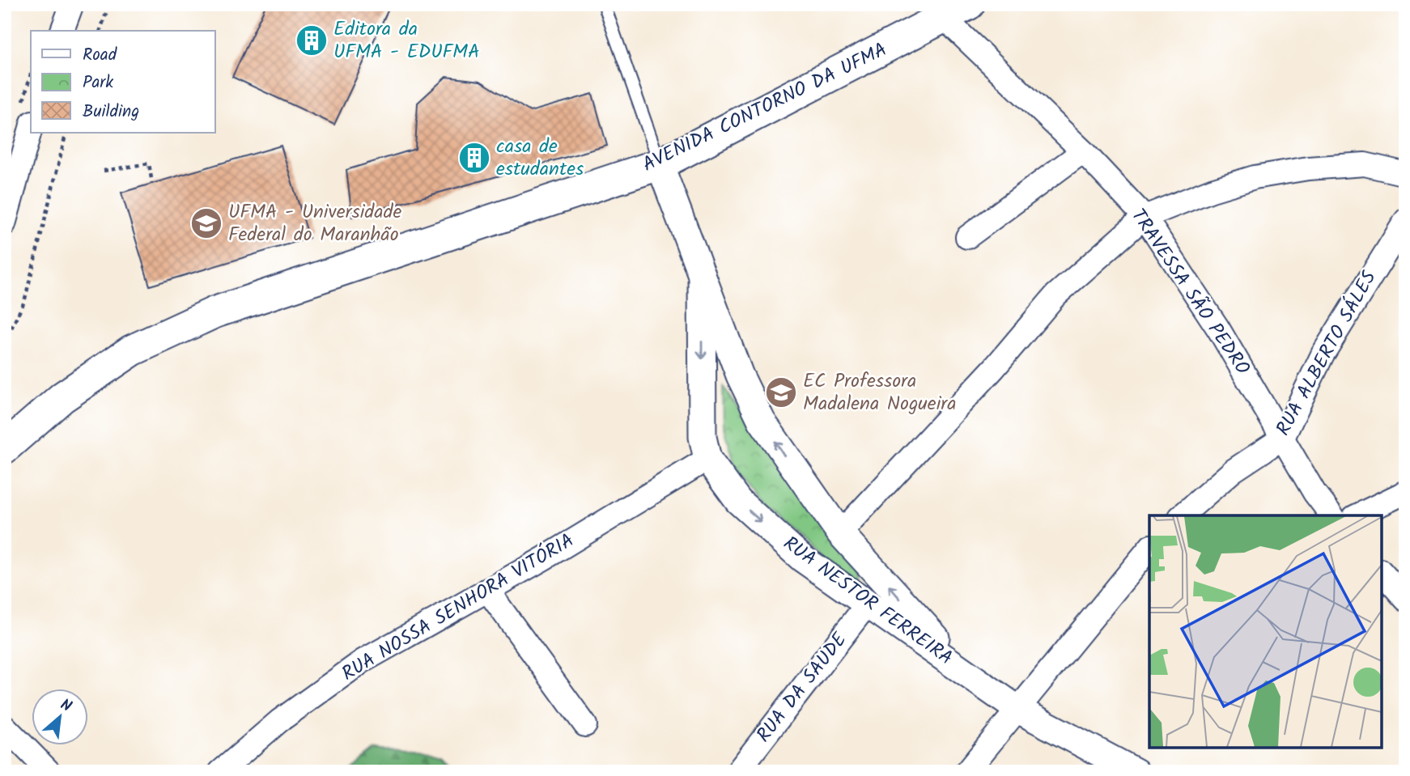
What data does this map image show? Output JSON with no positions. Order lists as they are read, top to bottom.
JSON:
{
  "streets": {
    "main road": ["AVENIDA CONTORNO DA UFMA"],
    "street": [
      "TRAVESSA SÃO PEDRO",
      "RUA ALBERTO SÁLES",
      "RUA NESTOR FERREIRA",
      "RUA NOSSA SENHORA VITÓRIA",
      "RUA DA SAUDE"
    ]
  },
  "crossings": [
    ["AVENIDA CONTORNO DA UFMA", "TRAVESSA SÃO PEDRO"],
    ["AVENIDA CONTORNO DA UFMA", "RUA NESTOR FERREIRA"],
    ["TRAVESSA SÃO PEDRO", "RUA ALBERTO SÁLES"],
    ["RUA NESTOR FERREIRA", "RUA NOSSA SENHORA VITÓRIA"],
    ["RUA NESTOR FERREIRA", "RUA DA SAUDE"]
  ],
  "places": {
    "building": ["Editora da UFMA - EDUFMA", "casa de estudantes"],
    "school or university": ["UFMA - Universidade Federal do Maranhão", "EC Professora Madalena Nogueira"]
  },
  "legend": ["Road", "Park", "Building"],
  "north": "top right"
}
